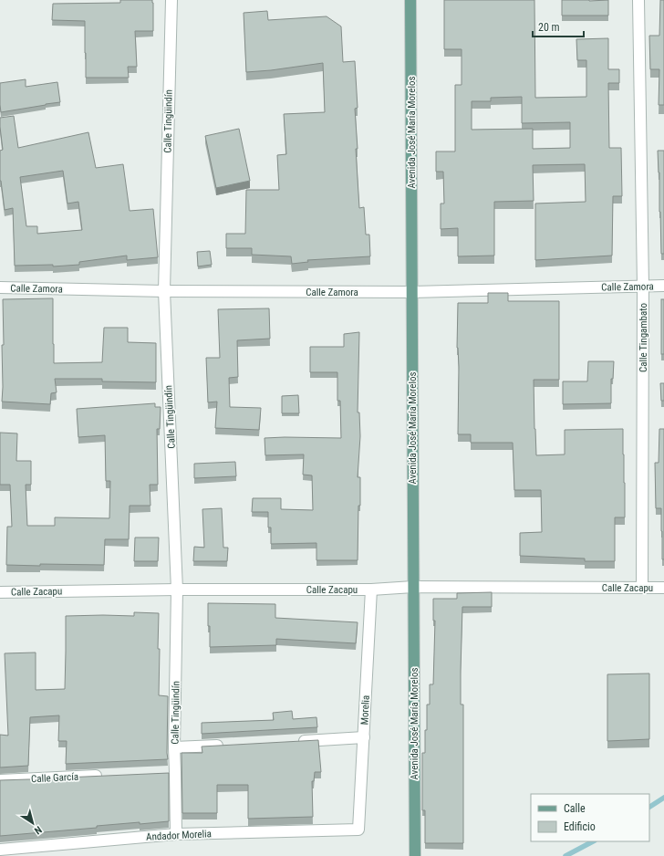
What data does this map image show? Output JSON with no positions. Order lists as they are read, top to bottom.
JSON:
{
  "streets": {
    "main road": ["Avenida José María Morelos"],
    "street": [
      "Calle Tingüindín",
      "Calle Zamora",
      "Calle Tingambato",
      "Calle Zacapu",
      "Morelia",
      "Calle García",
      "Andador Morelia"
    ]
  },
  "crossings": [
    ["Calle Tingüindín", "Calle Zamora"],
    ["Calle Tingüindín", "Calle Zacapu"],
    ["Calle Tingüindín", "Andador Morelia"],
    ["Avenida José María Morelos", "Calle Zamora"],
    ["Avenida José María Morelos", "Calle Zacapu"],
    ["Calle Zamora", "Calle Tingambato"],
    ["Calle Tingambato", "Calle Zacapu"],
    ["Calle Zacapu", "Morelia"],
    ["Morelia", "Andador Morelia"]
  ],
  "legend": ["Calle", "Edificio"],
  "scale_bar": "20 m",
  "north": "bottom right"
}
